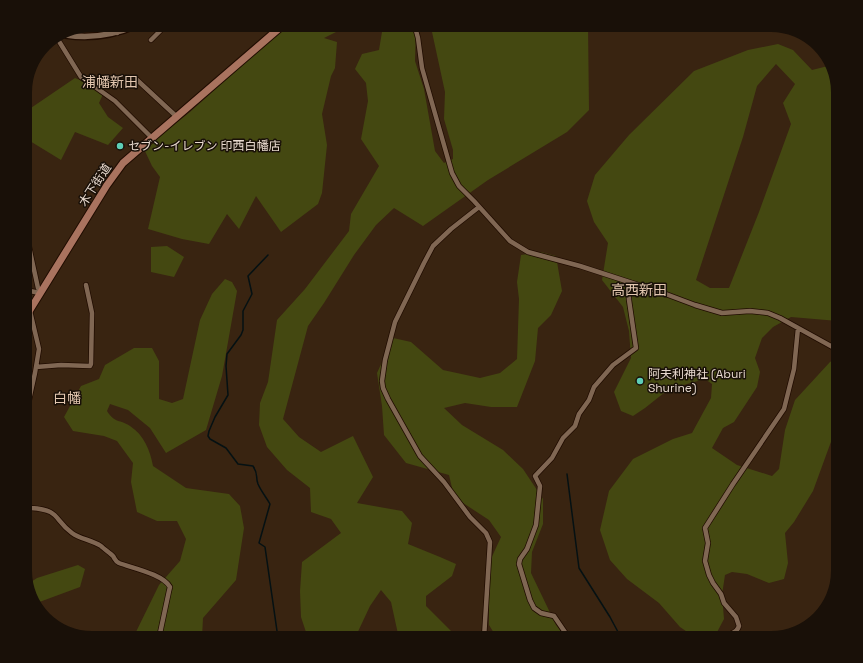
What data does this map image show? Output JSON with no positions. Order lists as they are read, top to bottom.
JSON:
{
  "streets": {
    "main road": ["木下街道"]
  },
  "districts": ["浦幡新田", "高西新田", "白幡"],
  "places": ["セブン-イレブン 印西白幡店", "阿夫利神社 (Aburi Shurine)"]
}
